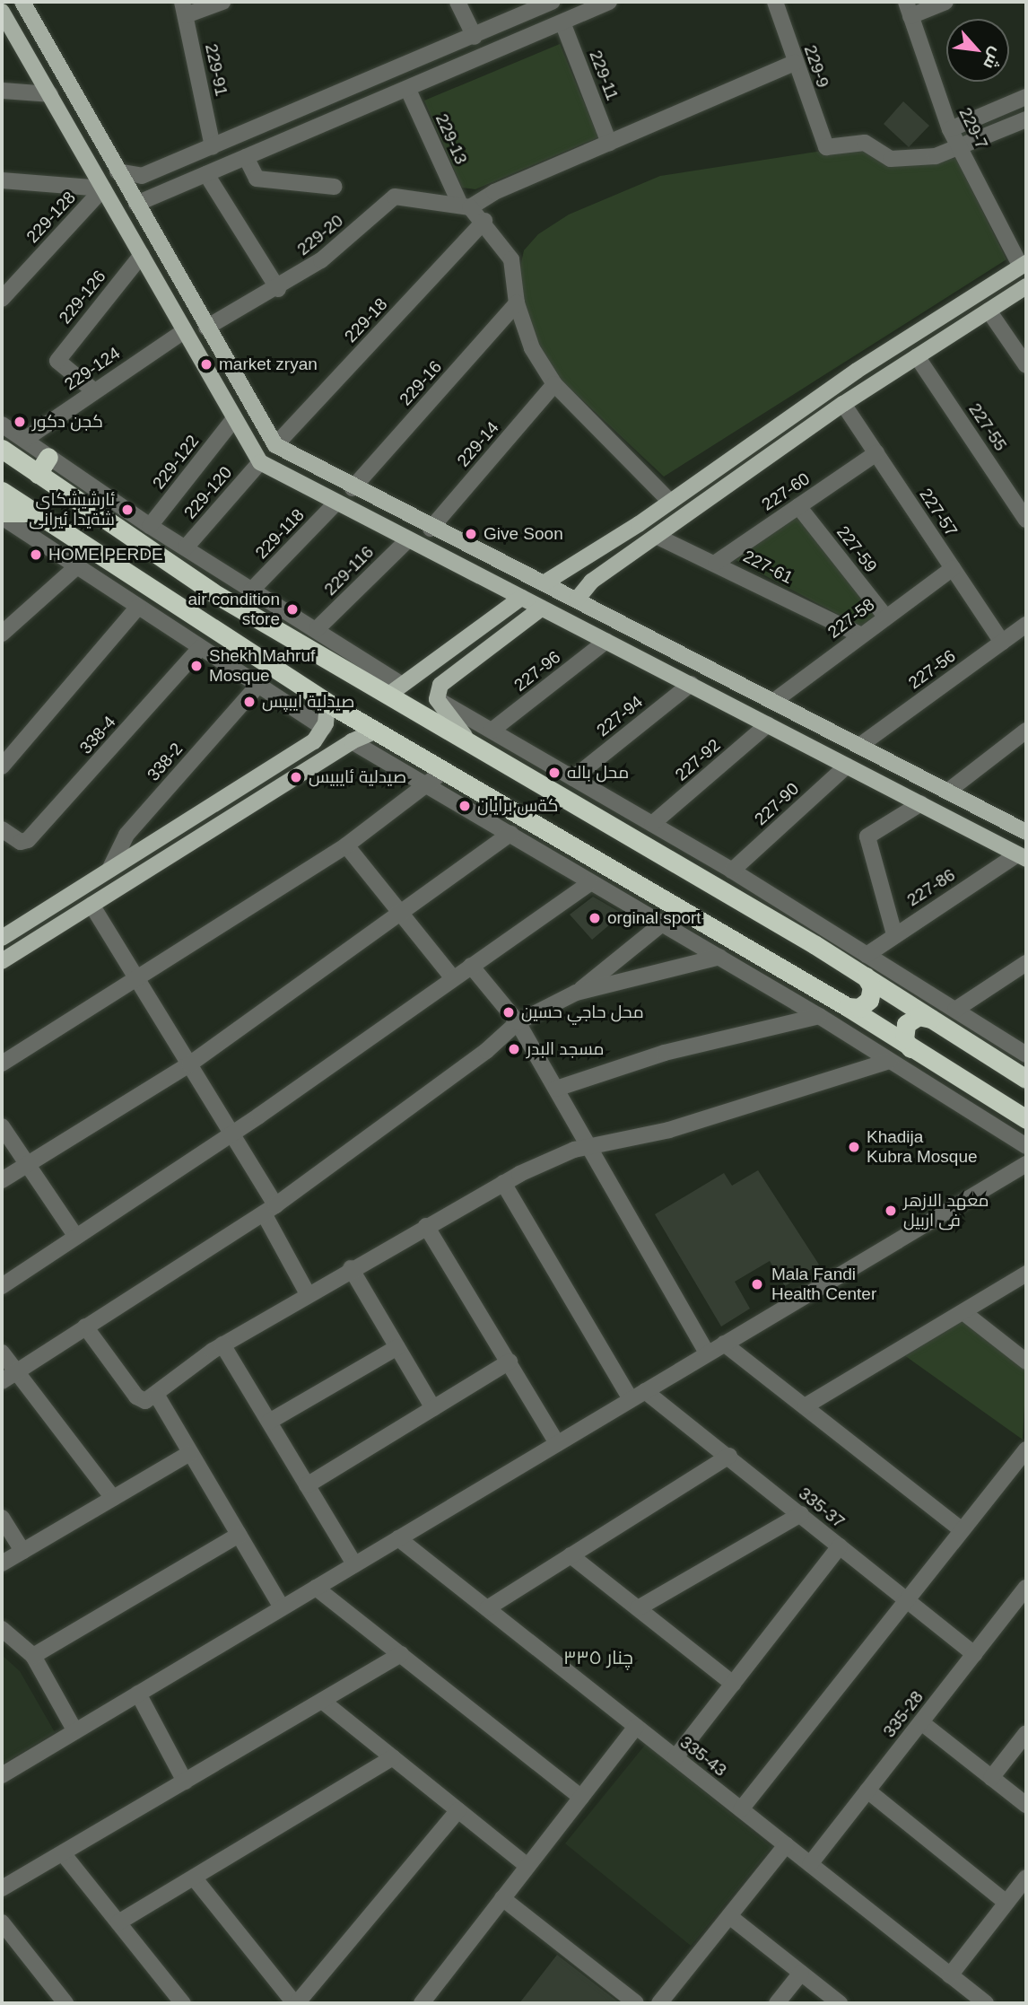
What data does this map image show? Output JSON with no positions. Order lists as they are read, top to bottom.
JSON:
{
  "streets": {
    "street": [
      "229-9",
      "229-91",
      "229-11",
      "229-7",
      "229-13",
      "229-128",
      "229-20",
      "229-126",
      "229-18",
      "229-124",
      "229-16",
      "227-55",
      "229-14",
      "229-122",
      "227-60",
      "229-120",
      "227-57",
      "229-118",
      "227-59",
      "227-61",
      "229-116",
      "227-58",
      "227-56",
      "227-96",
      "227-94",
      "338-4",
      "227-92",
      "338-2",
      "227-90",
      "227-86",
      "335-37",
      "335-28",
      "335-43"
    ]
  },
  "crossings": [
    ["229-9", "229-7"],
    ["229-13", "229-20"],
    ["229-126", "229-124"],
    ["227-60", "227-57"],
    ["227-60", "227-59"],
    ["227-60", "227-61"],
    ["227-57", "227-58"],
    ["227-57", "227-56"],
    ["227-59", "227-58"],
    ["227-61", "227-58"],
    ["335-37", "335-28"],
    ["335-28", "335-43"]
  ],
  "districts": ["چنار ٣٣٥"],
  "places": [
    "market zryan",
    "كجن دكور",
    "ئارشيشكاى شةيدا ئيرانى",
    "Give Soon",
    "HOME PERDE",
    "air condition store",
    "Shekh Mahruf Mosque",
    "صيدلية ایبپس",
    "محل باله",
    "صيدلية ئايبيس",
    "كةس برايان",
    "orginal sport",
    "محل حاجي حسین",
    "مسجد البدر",
    "Khadija Kubra Mosque",
    "معهد الازهر فی اربیل",
    "Mala Fandi Health Center"
  ],
  "north": "bottom right"
}
